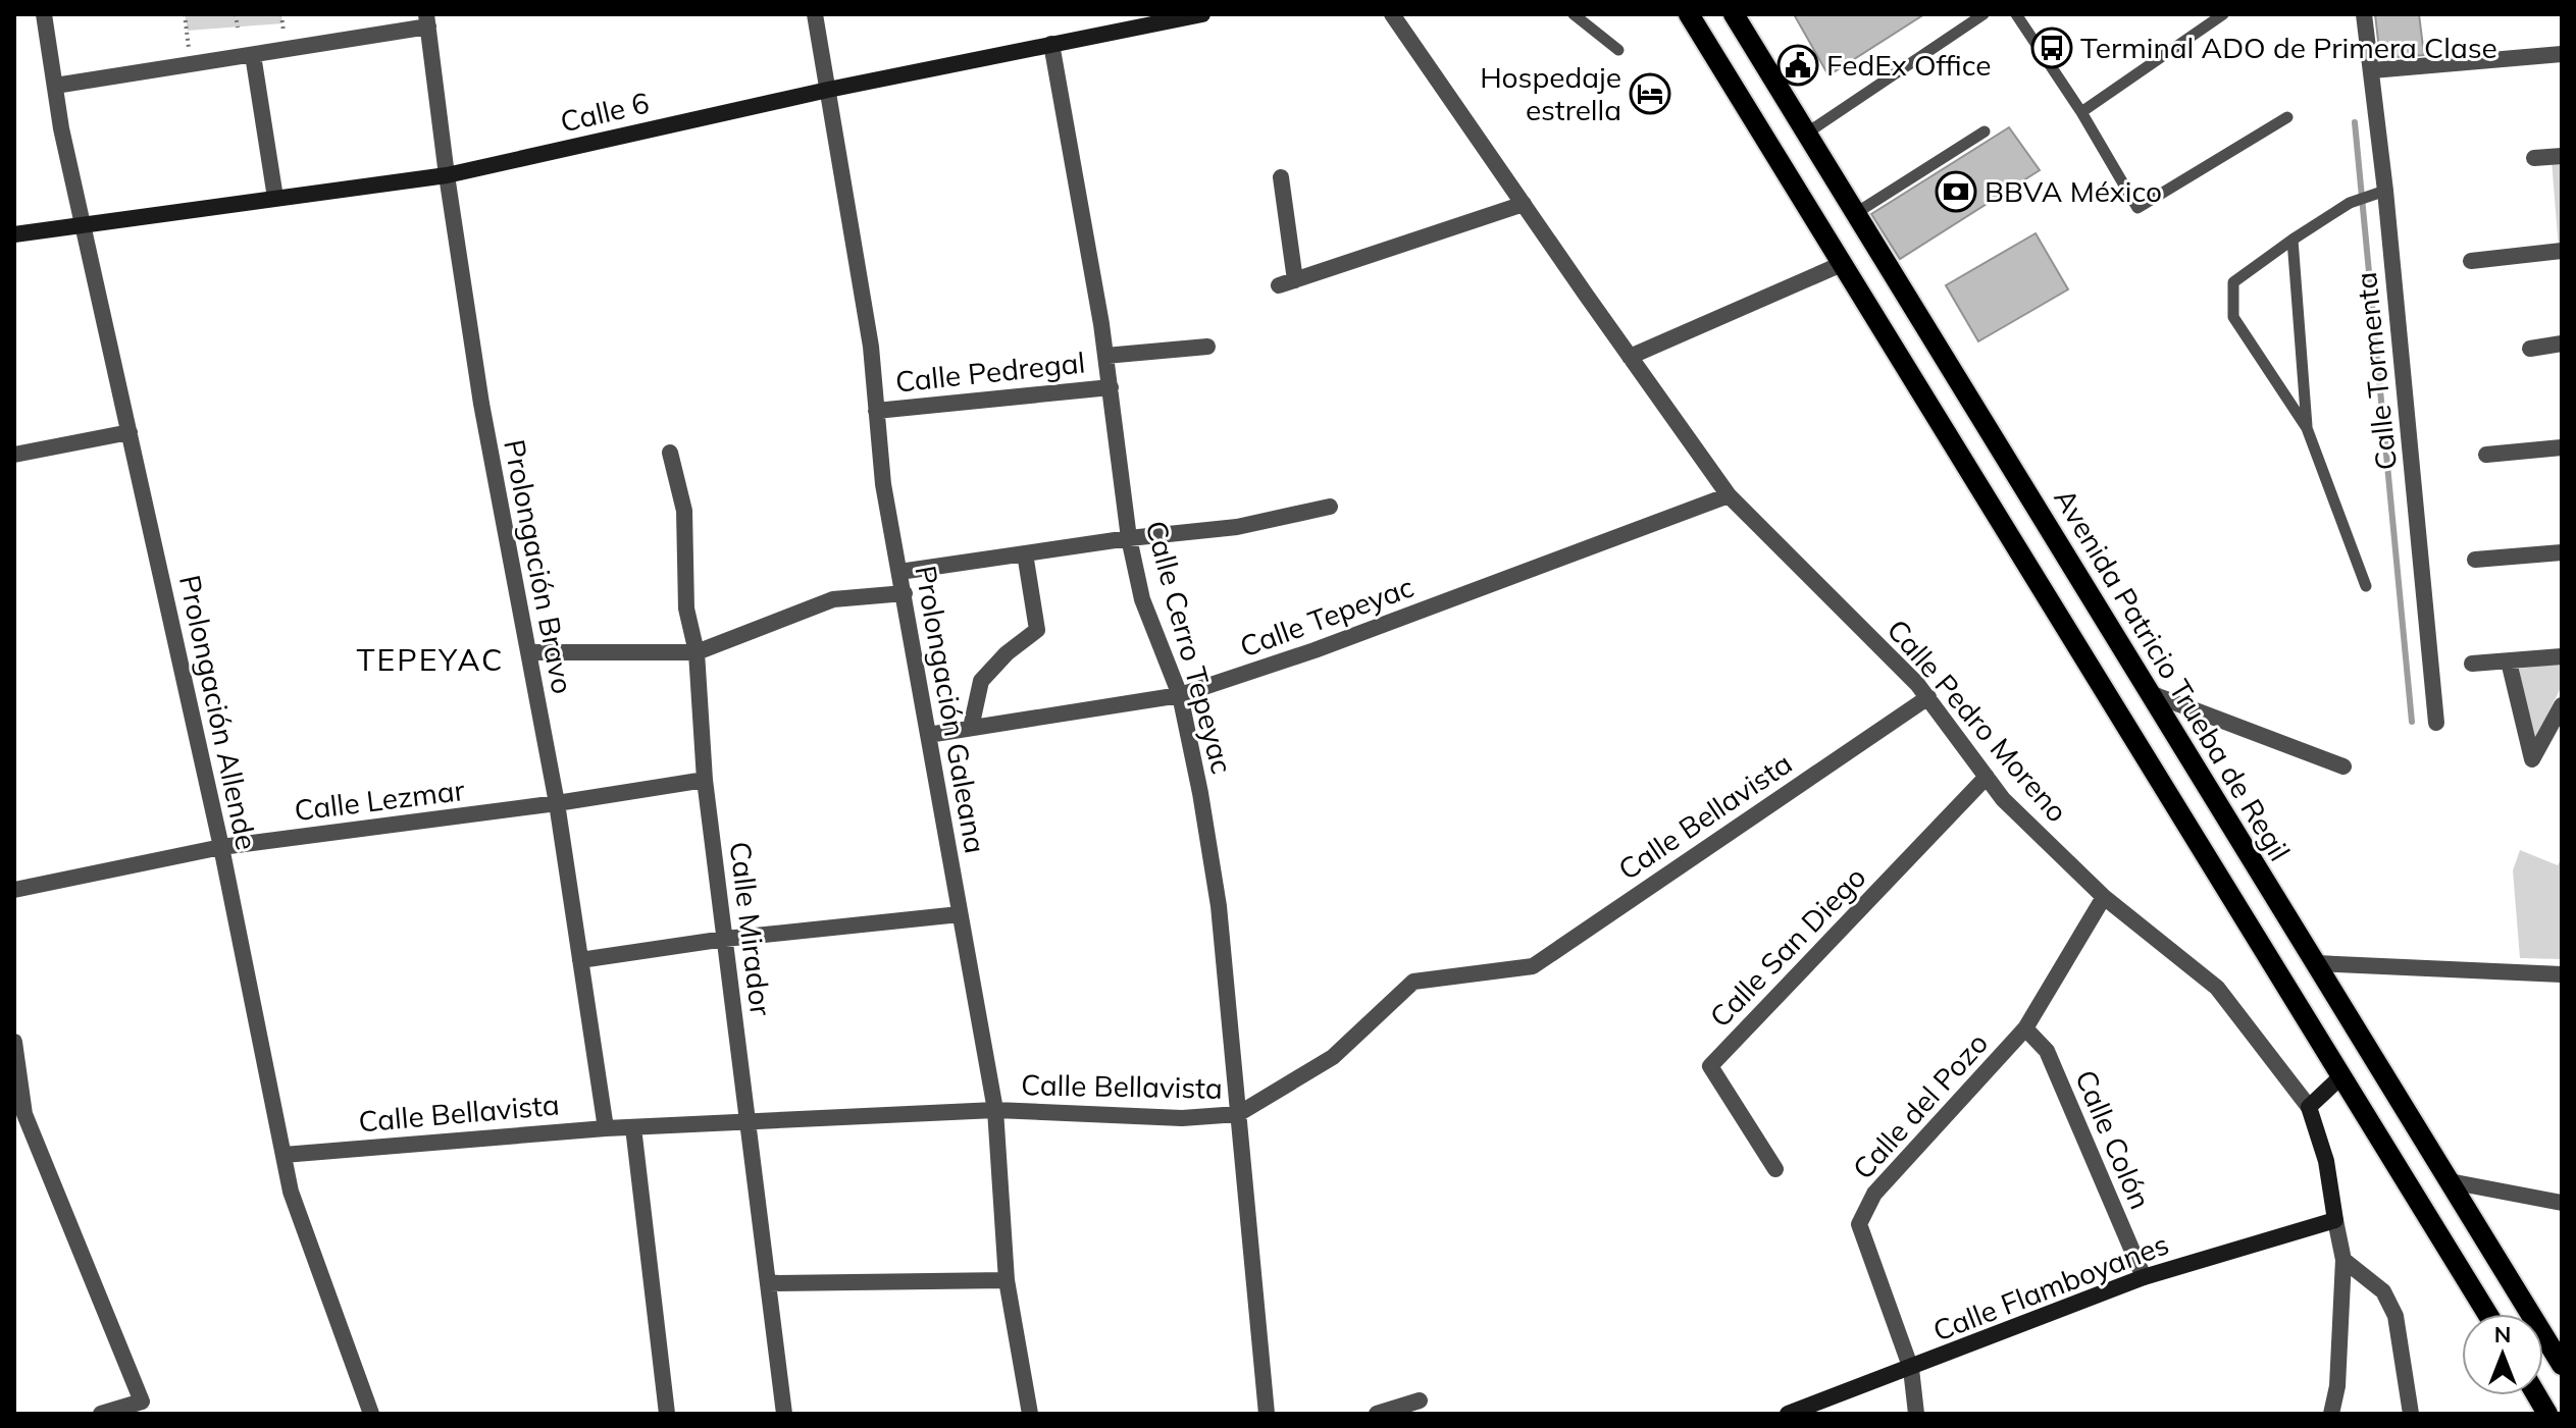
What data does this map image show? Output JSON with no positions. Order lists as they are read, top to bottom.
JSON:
{
  "streets": {
    "main road": ["Avenida Patricio Trueba de Regil"],
    "street": [
      "Calle 6",
      "Calle Tormenta",
      "Calle Pedregal",
      "Prolongación Bravo",
      "Calle Tepeyac",
      "Calle Cerro Tepeyac",
      "Prolongación Galeana",
      "Prolongación Allende",
      "Calle Pedro Moreno",
      "Calle Lezmar",
      "Calle Bellavista",
      "Calle Mirador",
      "Calle San Diego",
      "Calle del Pozo",
      "Calle Colón",
      "Calle Flamboyanes"
    ]
  },
  "crossings": [
    ["Calle 6", "Prolongación Bravo"],
    ["Calle 6", "Calle Cerro Tepeyac"],
    ["Calle 6", "Prolongación Galeana"],
    ["Calle 6", "Prolongación Allende"],
    ["Calle Pedregal", "Calle Cerro Tepeyac"],
    ["Calle Pedregal", "Prolongación Galeana"],
    ["Prolongación Bravo", "Calle Lezmar"],
    ["Prolongación Bravo", "Calle Bellavista"],
    ["Calle Tepeyac", "Calle Cerro Tepeyac"],
    ["Calle Tepeyac", "Prolongación Galeana"],
    ["Calle Tepeyac", "Calle Pedro Moreno"],
    ["Calle Cerro Tepeyac", "Calle Bellavista"],
    ["Prolongación Galeana", "Calle Bellavista"],
    ["Prolongación Allende", "Calle Lezmar"],
    ["Prolongación Allende", "Calle Bellavista"],
    ["Calle Pedro Moreno", "Calle Bellavista"],
    ["Calle Pedro Moreno", "Calle San Diego"],
    ["Calle Pedro Moreno", "Calle del Pozo"],
    ["Calle Pedro Moreno", "Calle Flamboyanes"],
    ["Calle Lezmar", "Calle Mirador"],
    ["Calle Bellavista", "Calle Mirador"],
    ["Calle del Pozo", "Calle Colón"],
    ["Calle del Pozo", "Calle Flamboyanes"],
    ["Calle Colón", "Calle Flamboyanes"]
  ],
  "districts": ["TEPEYAC"],
  "places": {
    "bus stop": ["Terminal ADO de Primera Clase"],
    "public building": ["FedEx Office"],
    "hotel": ["Hospedaje estrella"],
    "bank": ["BBVA México"]
  },
  "north": "top"
}
